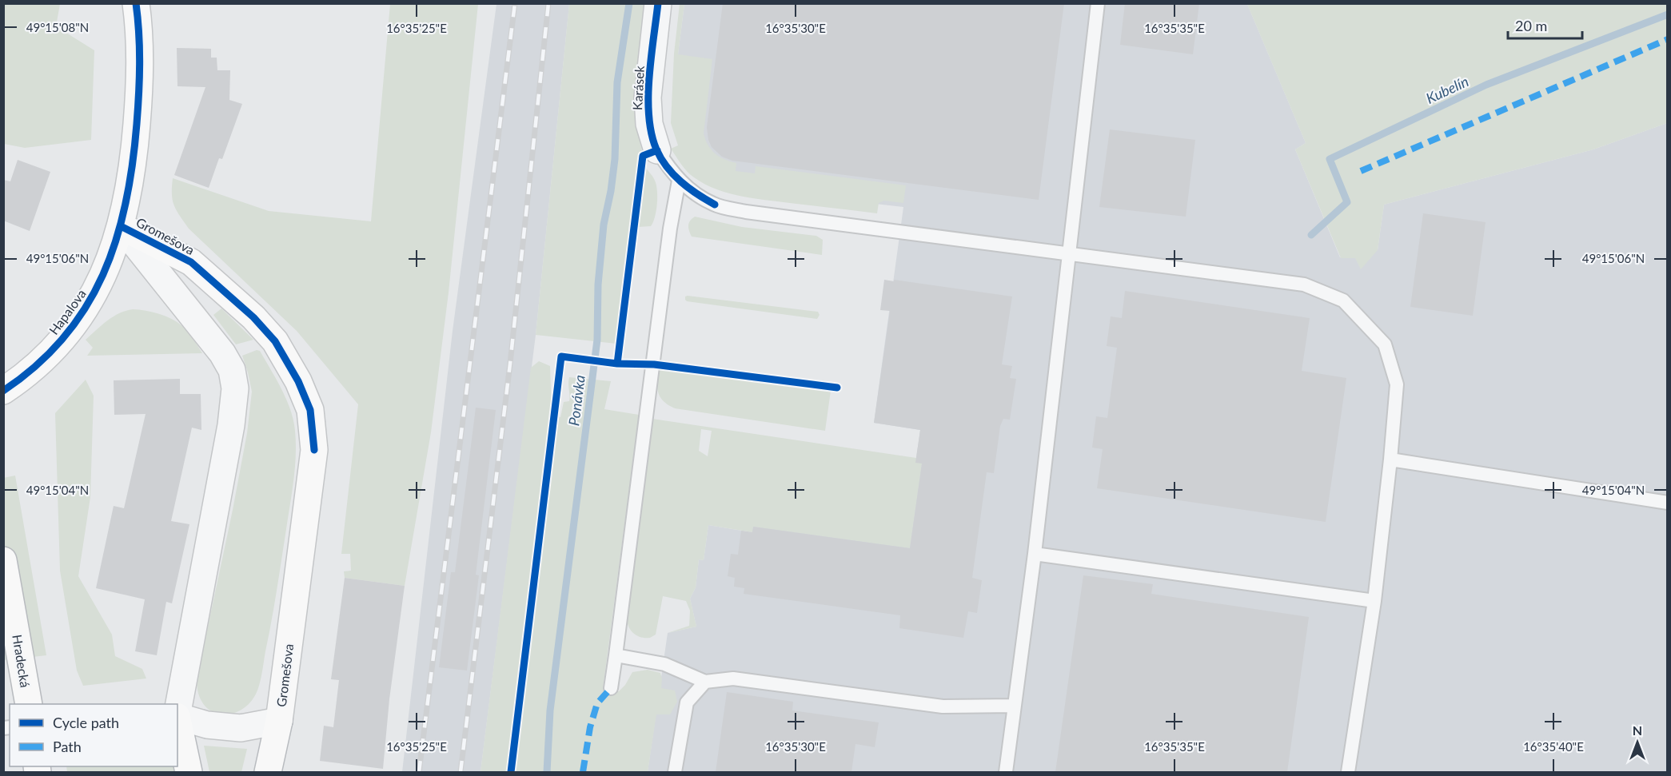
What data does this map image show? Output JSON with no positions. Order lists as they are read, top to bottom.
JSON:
{
  "streets": {
    "main road": ["Gromešova", "Hapalova", "Hradecká"],
    "street": ["Karásek"]
  },
  "crossings": [
    ["Gromešova", "Hapalova"]
  ],
  "water": ["Kubelín", "Ponávka"],
  "legend": ["Cycle path", "Path"],
  "scale_bar": "20 m",
  "north": "top",
  "coordinates": [
    "49°15'08\"N",
    "16°35'25\"E",
    "16°35'30\"E",
    "16°35'35\"E",
    "49°15'06\"N",
    "49°15'04\"N",
    "16°35'40\"E"
  ]
}
